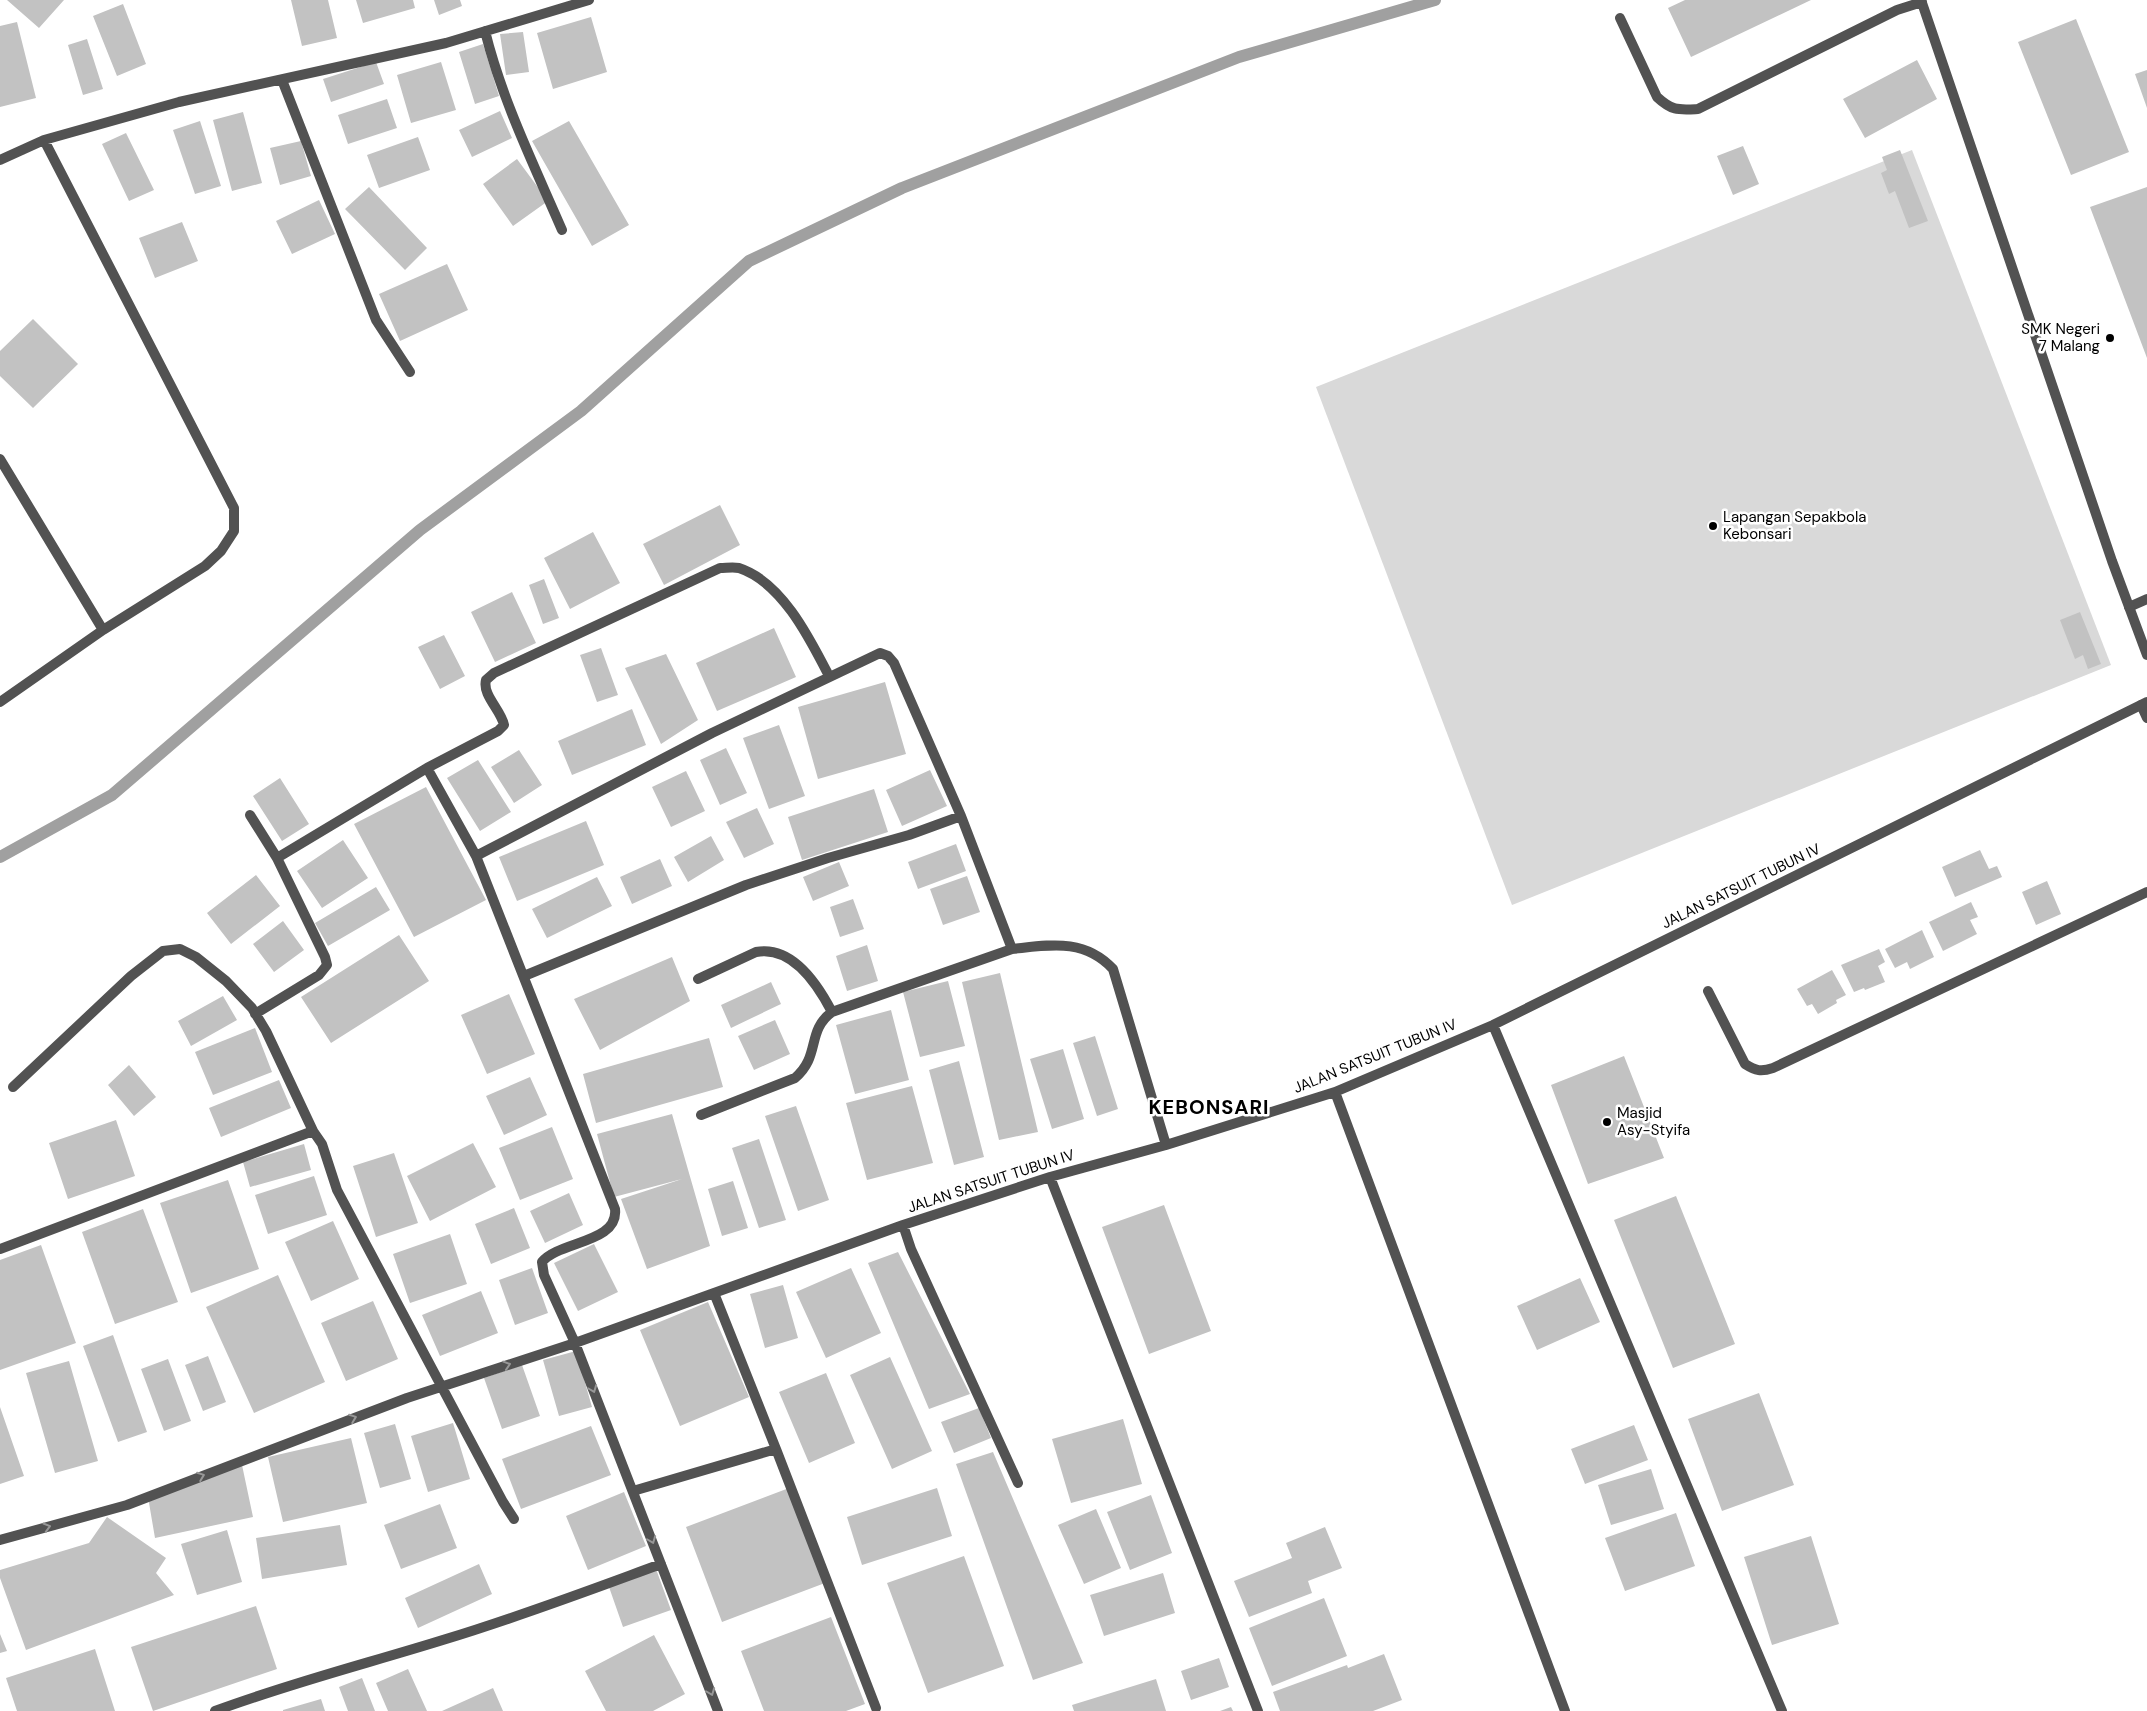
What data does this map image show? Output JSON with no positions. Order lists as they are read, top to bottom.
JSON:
{
  "streets": {
    "street": ["JALAN SATSUIT TUBUN IV"]
  },
  "districts": ["KEBONSARI"],
  "places": ["SMK Negeri 7 Malang", "Lapangan Sepakbola Kebonsari", "Masjid Asy-Styifa"]
}
